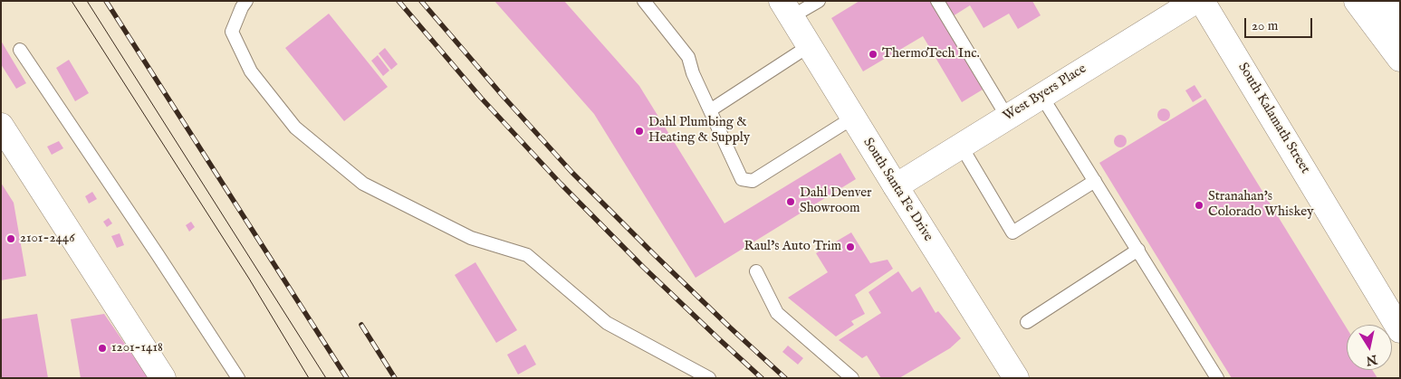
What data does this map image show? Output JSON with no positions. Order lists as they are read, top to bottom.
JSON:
{
  "streets": {
    "main road": ["West Byers Place", "South Kalamath Street", "South Santa Fe Drive"]
  },
  "crossings": [
    ["West Byers Place", "South Santa Fe Drive"]
  ],
  "places": [
    "ThermoTech Inc.",
    "Dahl Plumbing & Heating & Supply",
    "Dahl Denver Showroom",
    "Stranahan's Colorado Whiskey",
    "2101-2446",
    "Raul's Auto Trim",
    "1201-1418"
  ],
  "scale_bar": "20 m",
  "north": "bottom"
}
